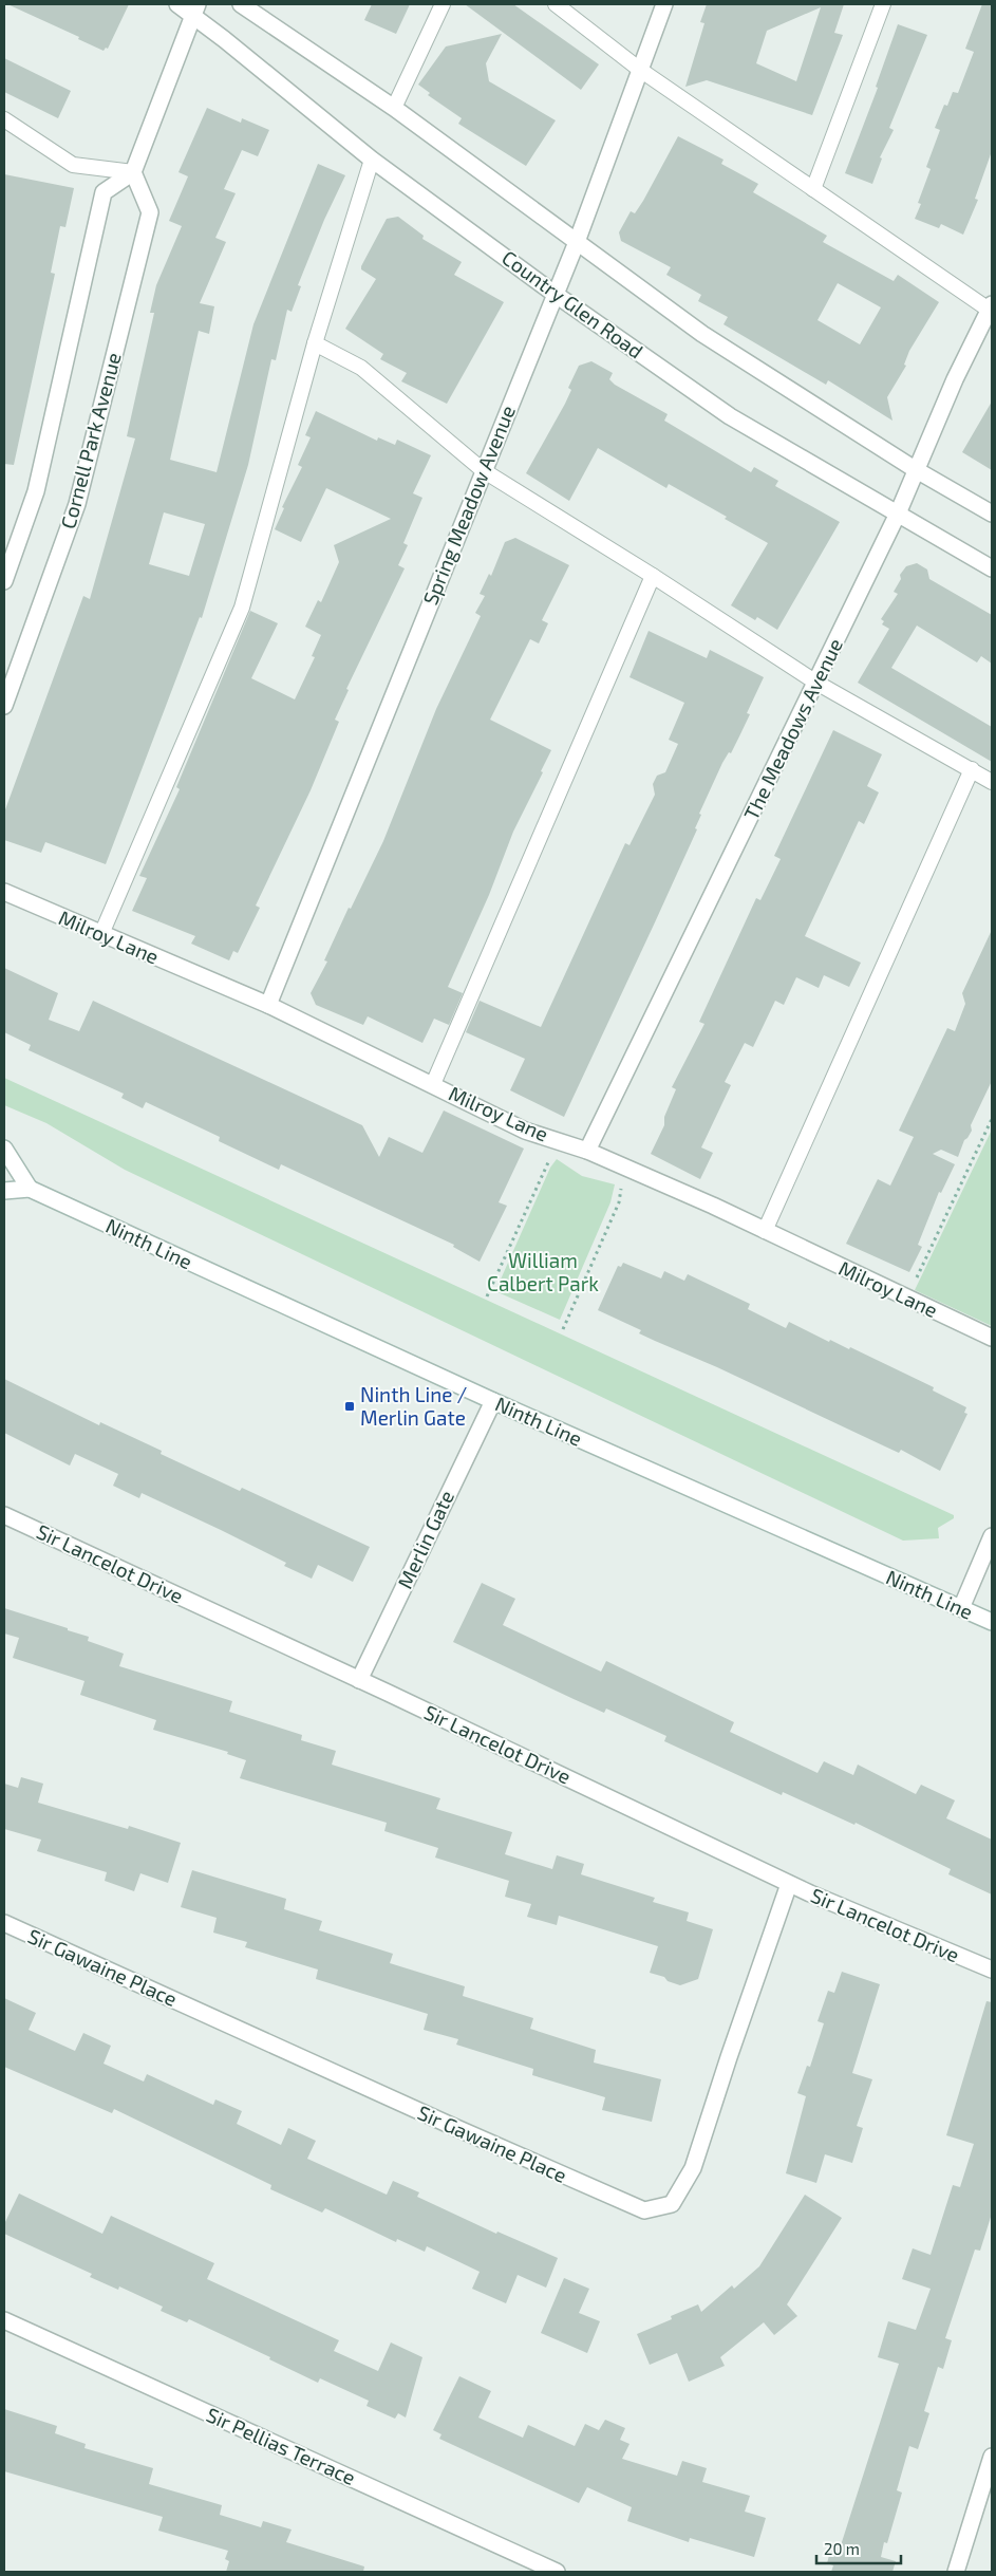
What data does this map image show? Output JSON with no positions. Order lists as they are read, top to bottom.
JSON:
{
  "streets": {
    "street": [
      "Country Glen Road",
      "Cornell Park Avenue",
      "Spring Meadow Avenue",
      "The Meadows Avenue",
      "Milroy Lane",
      "Ninth Line",
      "Merlin Gate",
      "Sir Lancelot Drive",
      "Sir Gawaine Place",
      "Sir Pellias Terrace"
    ]
  },
  "crossings": [
    ["Country Glen Road", "Spring Meadow Avenue"],
    ["Country Glen Road", "The Meadows Avenue"],
    ["Spring Meadow Avenue", "Milroy Lane"],
    ["The Meadows Avenue", "Milroy Lane"],
    ["Ninth Line", "Merlin Gate"],
    ["Merlin Gate", "Sir Lancelot Drive"],
    ["Sir Lancelot Drive", "Sir Gawaine Place"]
  ],
  "parks": ["William Calbert Park"],
  "places": {
    "transit": ["Ninth Line / Merlin Gate"]
  },
  "scale_bar": "20 m"
}
